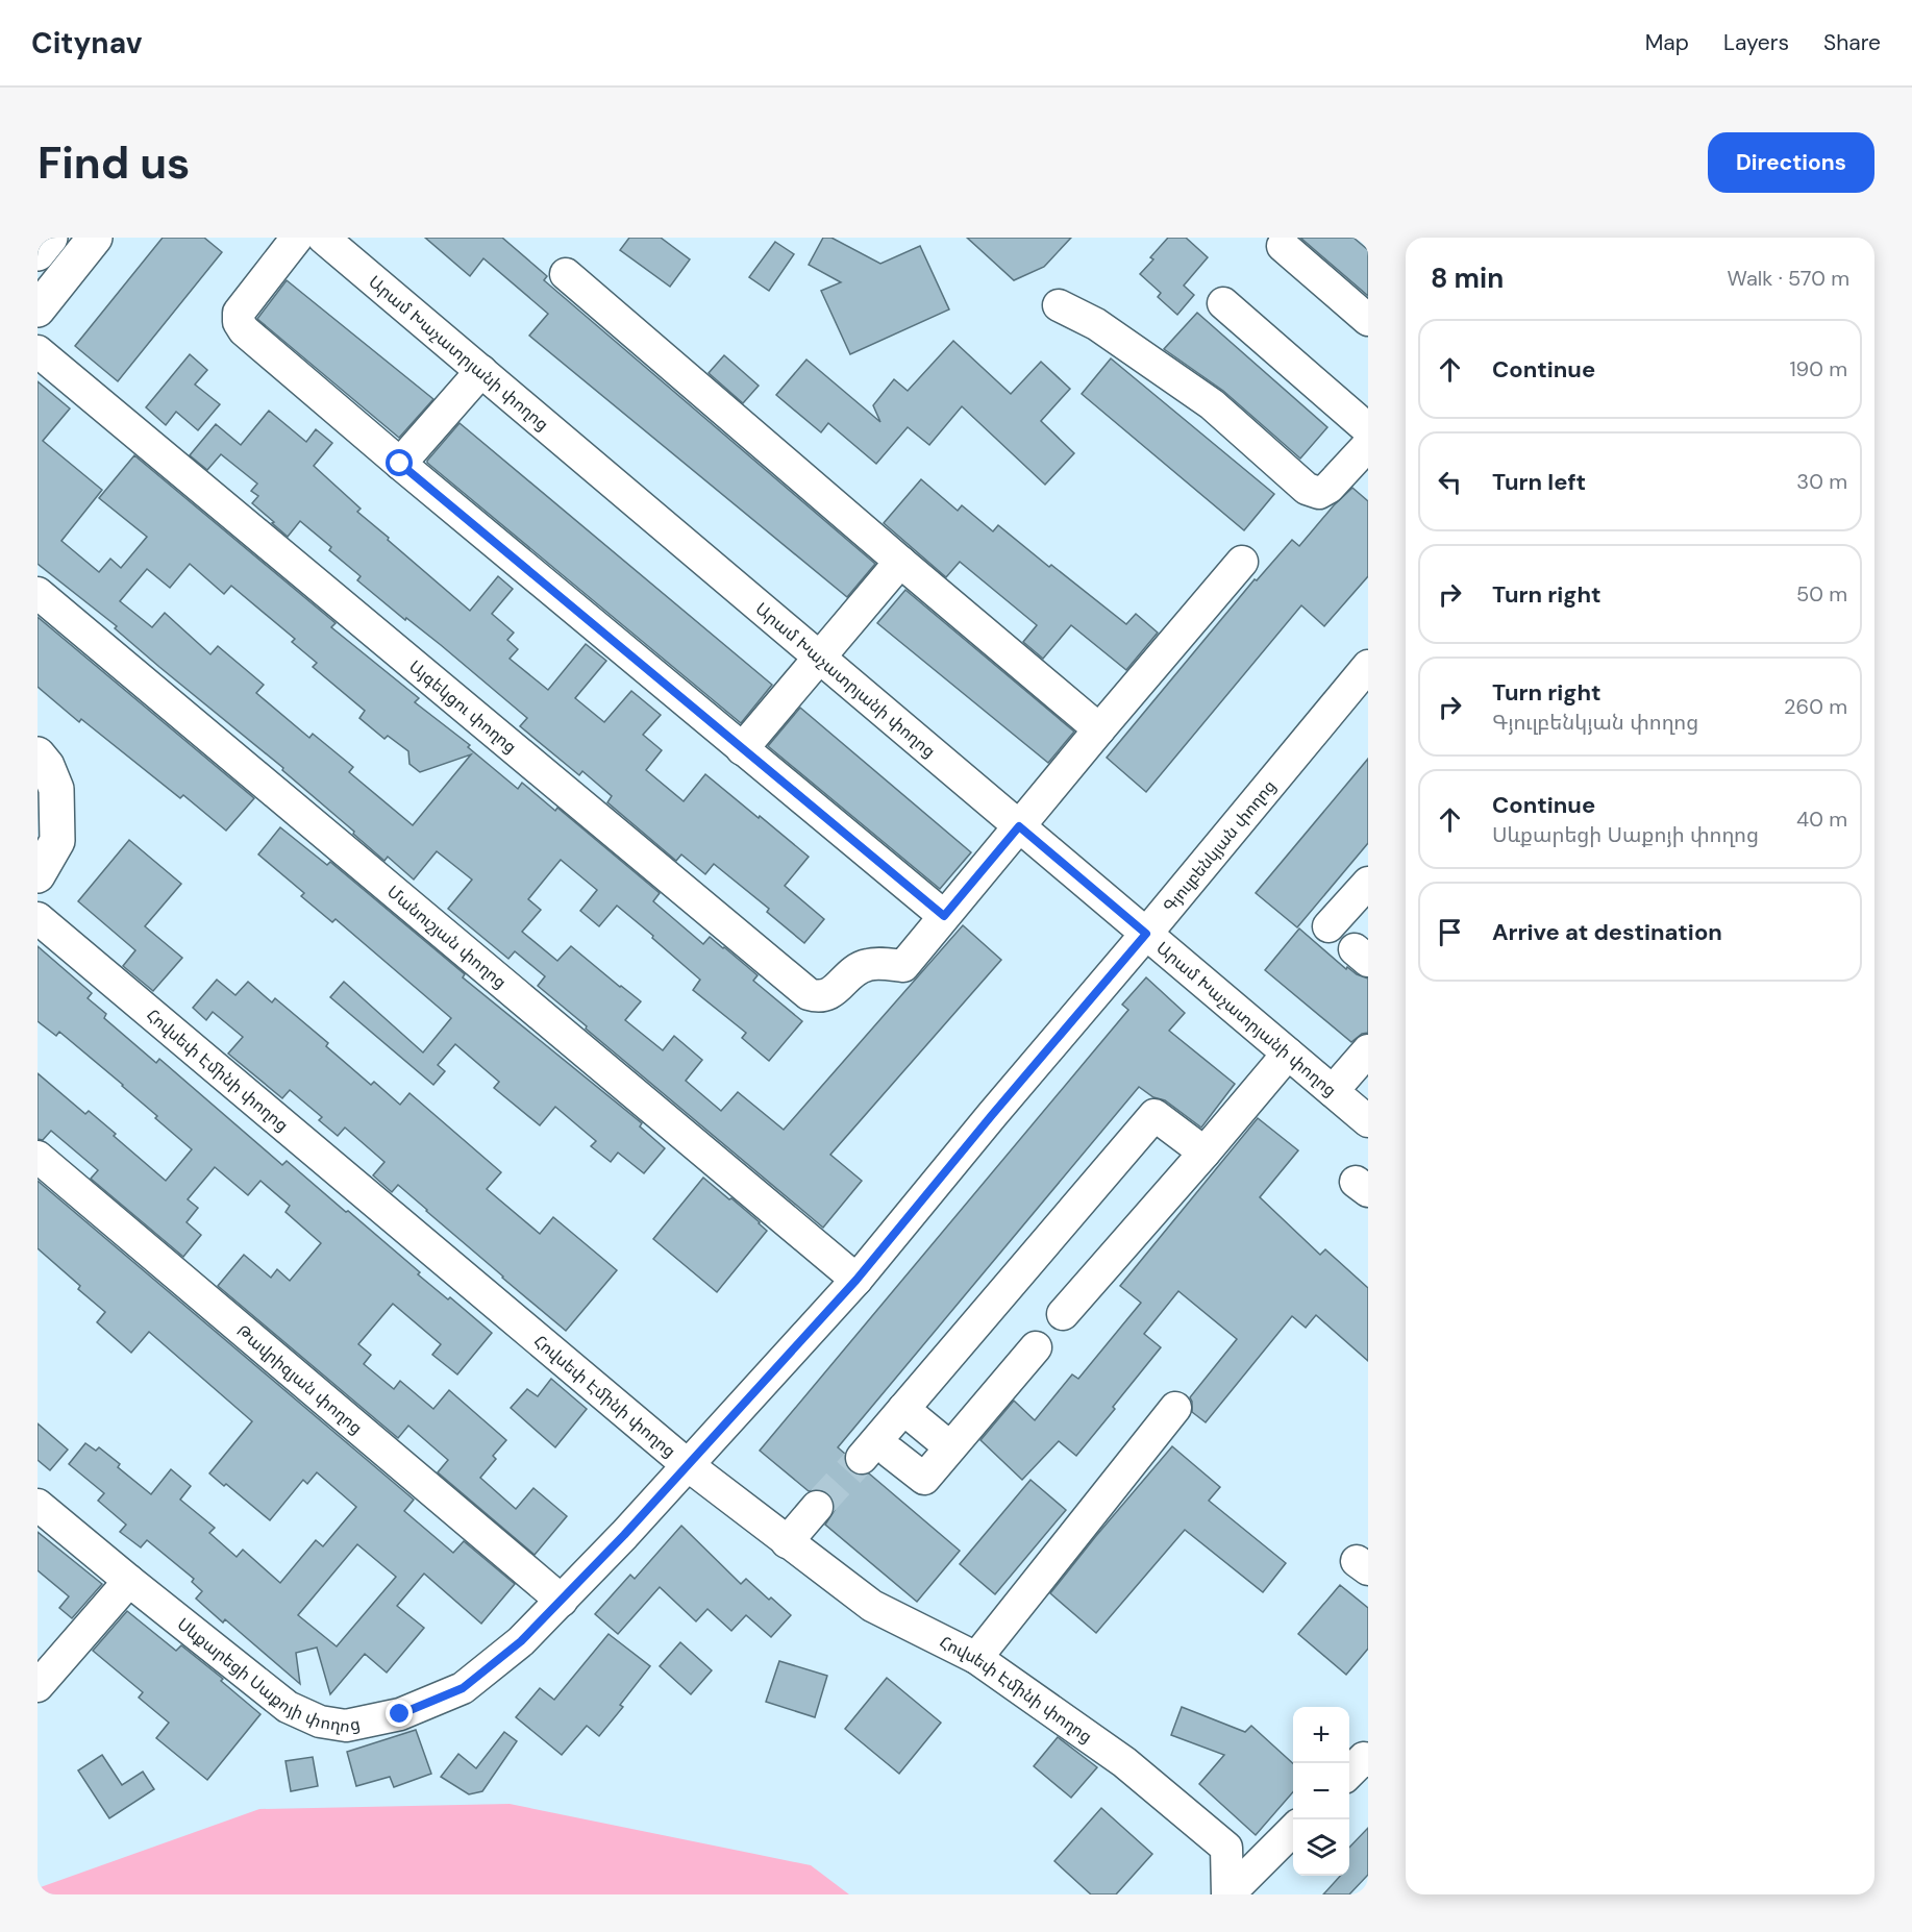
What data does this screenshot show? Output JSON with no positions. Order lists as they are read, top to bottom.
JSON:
{
  "streets": {
    "street": [
      "Արամ Խաչատրյանի փողոց",
      "Այգեկցու փողոց",
      "Գյուլբենկյան փողոց",
      "Մանուշյան փողոց",
      "Հովսեփ Էմինի փողոց",
      "Թավրիզյան փողոց",
      "Սևքարեցի Սաքոյի փողոց"
    ]
  },
  "crossings": [
    ["Արամ Խաչատրյանի փողոց", "Գյուլբենկյան փողոց"],
    ["Գյուլբենկյան փողոց", "Մանուշյան փողոց"],
    ["Գյուլբենկյան փողոց", "Հովսեփ Էմինի փողոց"],
    ["Գյուլբենկյան փողոց", "Թավրիզյան փողոց"],
    ["Գյուլբենկյան փողոց", "Սևքարեցի Սաքոյի փողոց"]
  ],
  "page": {
    "header": "Citynav",
    "nav": ["Map", "Layers", "Share"],
    "buttons": "Directions",
    "title": "Find us",
    "heading": ["8 min", "Walk · 570 m"],
    "list": [
      ["Continue", "190 m"],
      ["Turn left", "30 m"],
      ["Turn right", "50 m"],
      ["Turn right", "Գյուլբենկյան փողոց", "260 m"],
      ["Continue", "Սևքարեցի Սաքոյի փողոց", "40 m"],
      "Arrive at destination"
    ],
    "map_buttons": ["+", "−"]
  }
}
